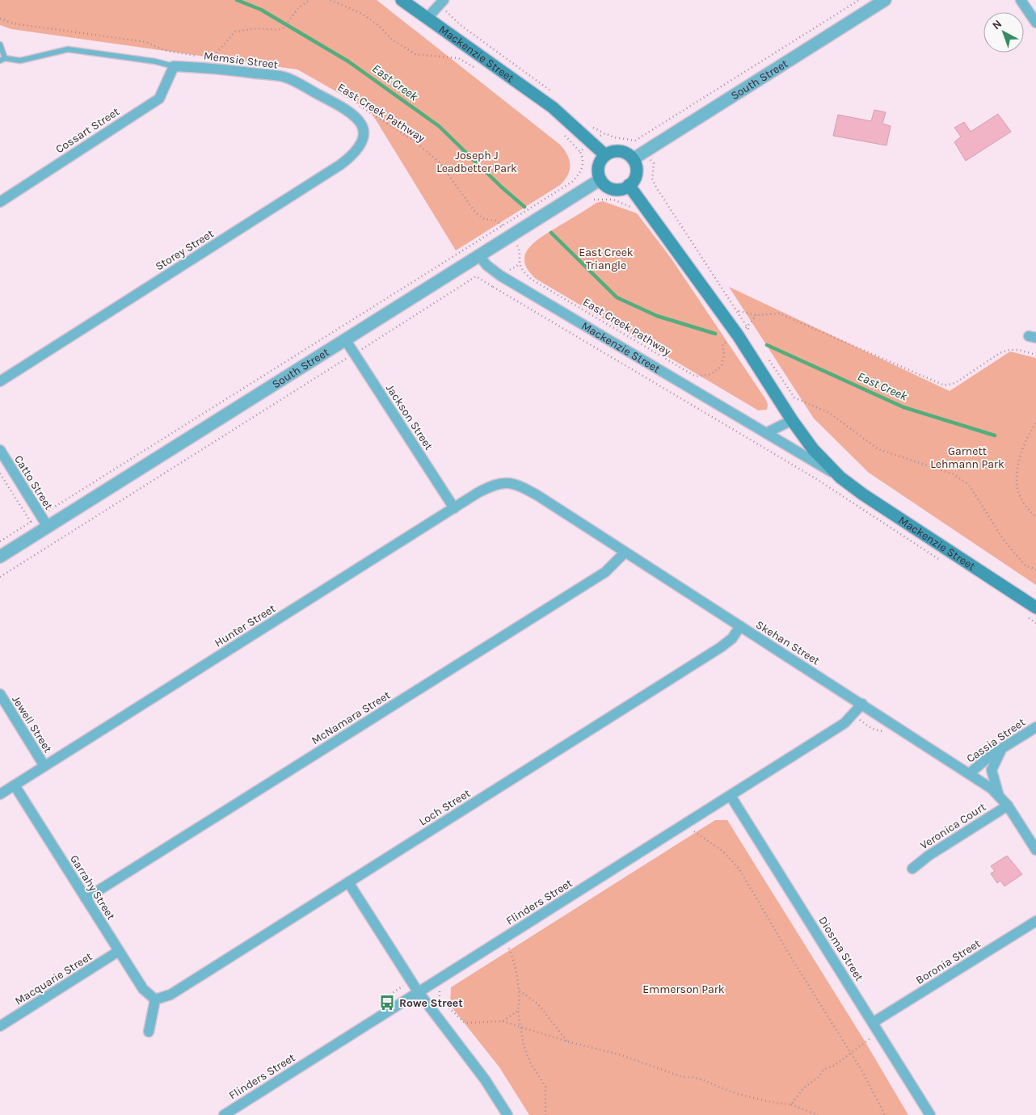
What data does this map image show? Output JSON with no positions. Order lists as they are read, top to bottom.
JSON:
{
  "streets": {
    "main road": ["Mackenzie Street"],
    "street": [
      "Memsie Street",
      "South Street",
      "Cossart Street",
      "Storey Street",
      "Jackson Street",
      "Catto Street",
      "Hunter Street",
      "Skehan Street",
      "McNamara Street",
      "Jewell Street",
      "Cassia Street",
      "Loch Street",
      "Veronica Court",
      "Garrahy Street",
      "Flinders Street",
      "Diosma Street",
      "Boronia Street",
      "Macquarie Street"
    ],
    "path": ["East Creek Pathway"]
  },
  "crossings": [
    ["Mackenzie Street", "South Street"],
    ["Mackenzie Street", "East Creek Pathway"],
    ["Memsie Street", "Cossart Street"],
    ["Memsie Street", "Storey Street"],
    ["South Street", "East Creek Pathway"],
    ["South Street", "Jackson Street"],
    ["South Street", "Catto Street"],
    ["Jackson Street", "Hunter Street"],
    ["Hunter Street", "Skehan Street"],
    ["Hunter Street", "Jewell Street"],
    ["Hunter Street", "Garrahy Street"],
    ["Skehan Street", "McNamara Street"],
    ["Skehan Street", "Cassia Street"],
    ["Skehan Street", "Loch Street"],
    ["Skehan Street", "Veronica Court"],
    ["Skehan Street", "Flinders Street"],
    ["McNamara Street", "Garrahy Street"],
    ["Loch Street", "Garrahy Street"],
    ["Garrahy Street", "Macquarie Street"],
    ["Flinders Street", "Diosma Street"],
    ["Diosma Street", "Boronia Street"]
  ],
  "water": ["East Creek"],
  "parks": [
    "Joseph J Leadbetter Park",
    "East Creek Triangle",
    "Garnett Lehmann Park",
    "Emmerson Park"
  ],
  "places": {
    "bus stop": ["Rowe Street"]
  },
  "north": "top left"
}
